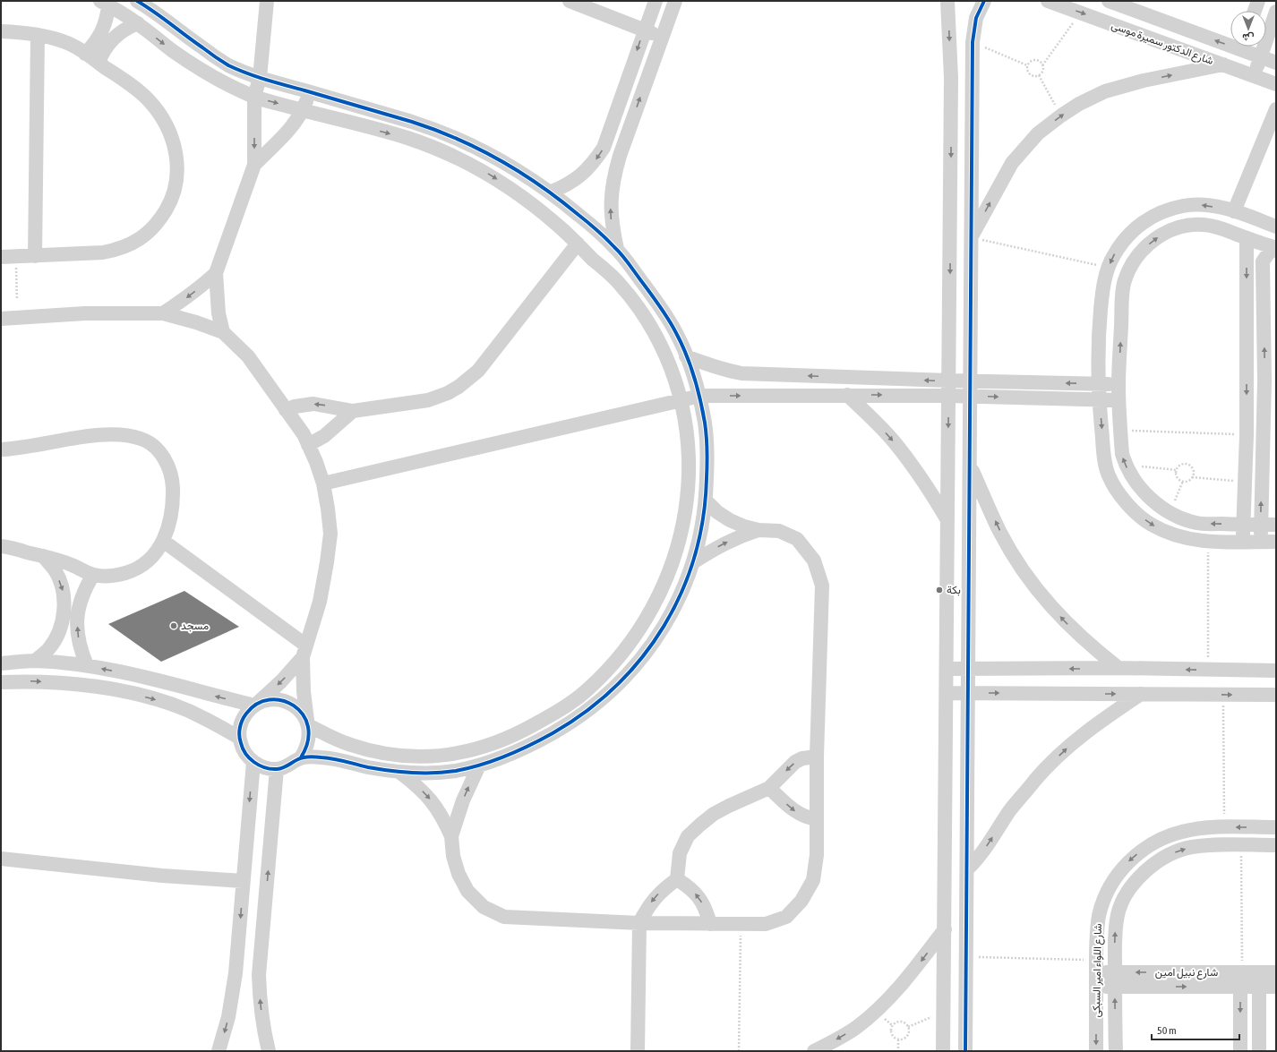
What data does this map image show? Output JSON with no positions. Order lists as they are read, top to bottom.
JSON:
{
  "streets": {
    "street": ["شارع الدكتور سميرة موسى", "شارع اللواء امير السبكى", "شارع نبيل امين"]
  },
  "crossings": [
    ["شارع اللواء امير السبكى", "شارع نبيل امين"]
  ],
  "places": ["بكة", "مسجد"],
  "scale_bar": "50 m",
  "north": "bottom"
}
